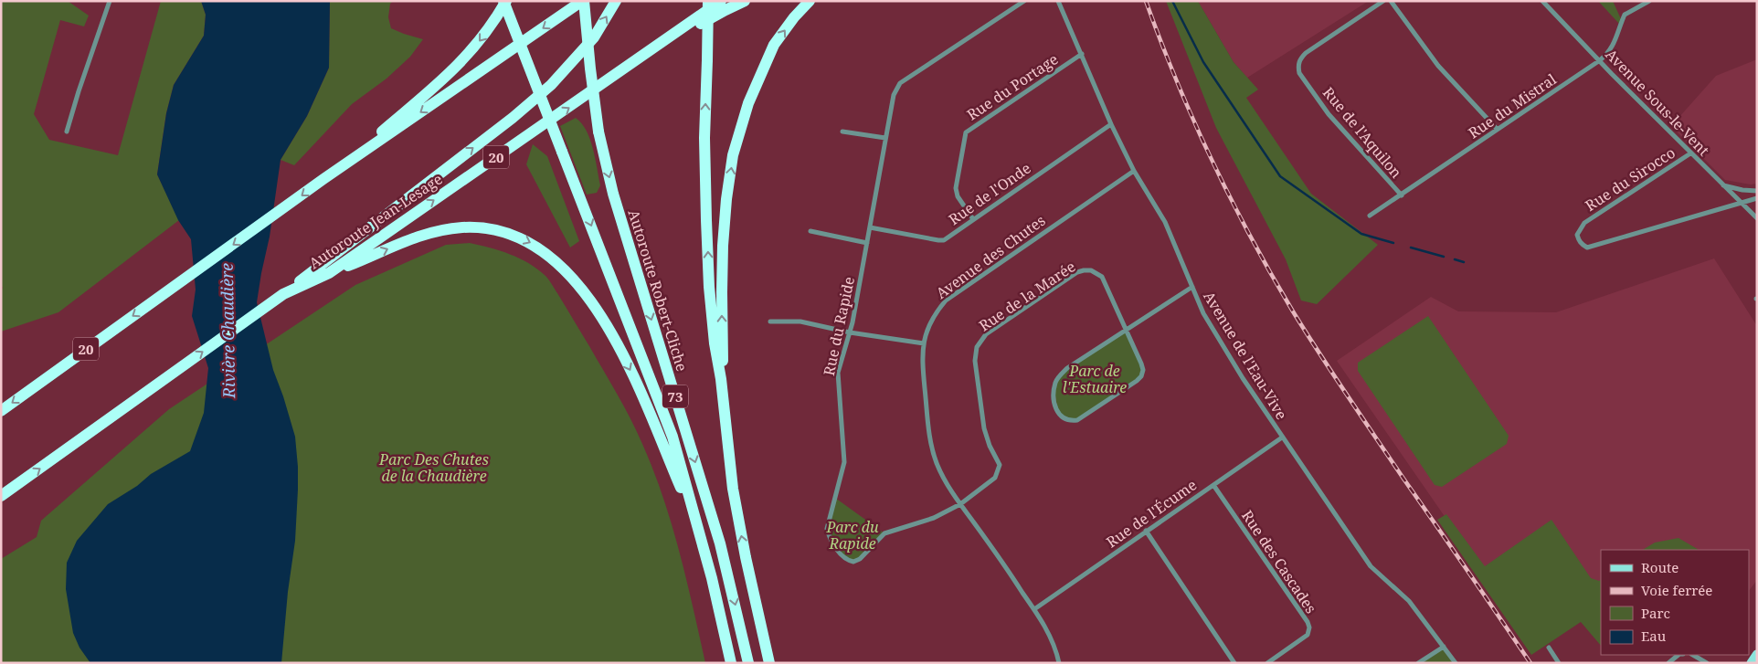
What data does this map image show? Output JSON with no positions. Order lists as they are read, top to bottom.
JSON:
{
  "streets": {
    "highway": [
      "20",
      "Autoroute Jean-Lesage",
      "Autoroute Robert-Cliche",
      "73"
    ],
    "street": [
      "Rue du Portage",
      "Avenue Sous-le-Vent",
      "Rue du Mistral",
      "Rue de l'Aquilon",
      "Rue du Sirocco",
      "Rue de l'Onde",
      "Avenue des Chutes",
      "Rue de la Marée",
      "Rue du Rapide",
      "Avenue de l'Eau-Vive",
      "Rue de l'Écume",
      "Rue des Cascades"
    ]
  },
  "crossings": [
    ["Rue du Portage", "Rue de l'Onde"],
    ["Rue du Portage", "Avenue de l'Eau-Vive"],
    ["Avenue Sous-le-Vent", "Rue du Mistral"],
    ["Avenue Sous-le-Vent", "Rue du Sirocco"],
    ["Rue du Mistral", "Rue de l'Aquilon"],
    ["20", "Autoroute Robert-Cliche"],
    ["Rue de l'Onde", "Rue du Rapide"],
    ["Rue de l'Onde", "Avenue de l'Eau-Vive"],
    ["Avenue des Chutes", "Rue de la Marée"],
    ["Avenue des Chutes", "Rue du Rapide"],
    ["Avenue des Chutes", "Avenue de l'Eau-Vive"],
    ["Avenue des Chutes", "Rue de l'Écume"],
    ["Rue de la Marée", "Rue du Rapide"],
    ["Avenue de l'Eau-Vive", "Rue de l'Écume"],
    ["Rue de l'Écume", "Rue des Cascades"]
  ],
  "water": ["Rivière Chaudière"],
  "parks": ["Parc de l'Estuaire", "Parc Des Chutes de la Chaudière", "Parc du Rapide"],
  "legend": [
    "Route",
    "Voie ferrée",
    "Parc",
    "Eau"
  ]
}
